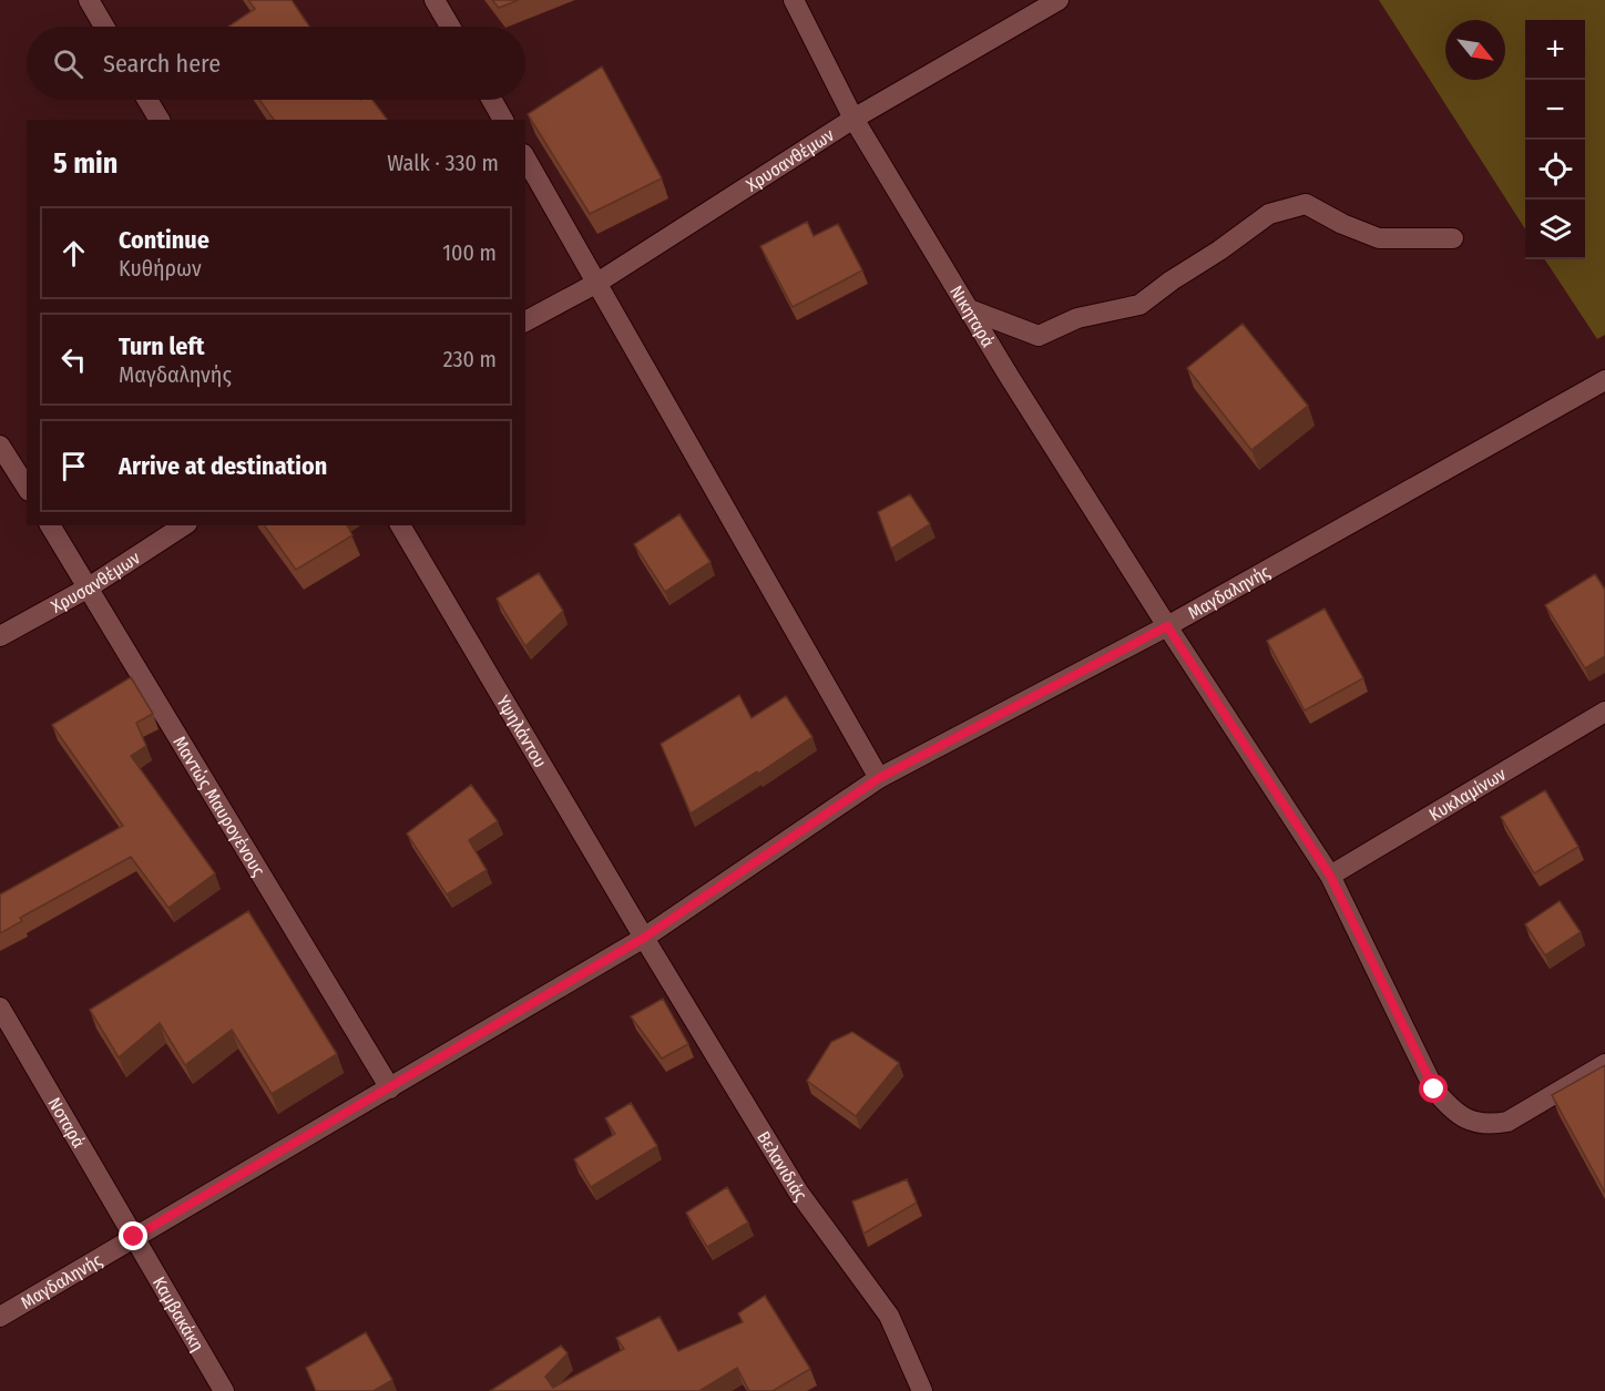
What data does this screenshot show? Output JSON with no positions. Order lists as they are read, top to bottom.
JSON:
{
  "streets": {
    "street": [
      "Χρυσανθέμων",
      "Νικηταρά",
      "Μαγδαληνής",
      "Υψηλάντου",
      "Κυκλαμίνων",
      "Μαντώς Μαυρογένους",
      "Νοταρά",
      "Βελανιδιάς",
      "Καμβακάκη"
    ]
  },
  "crossings": [
    ["Χρυσανθέμων", "Νικηταρά"],
    ["Χρυσανθέμων", "Μαντώς Μαυρογένους"],
    ["Νικηταρά", "Μαγδαληνής"],
    ["Νικηταρά", "Κυκλαμίνων"],
    ["Μαγδαληνής", "Υψηλάντου"],
    ["Μαγδαληνής", "Μαντώς Μαυρογένους"],
    ["Μαγδαληνής", "Νοταρά"],
    ["Μαγδαληνής", "Βελανιδιάς"],
    ["Μαγδαληνής", "Καμβακάκη"],
    ["Υψηλάντου", "Βελανιδιάς"],
    ["Νοταρά", "Καμβακάκη"]
  ],
  "north": "bottom right",
  "page": {
    "map_buttons": ["+", "−"],
    "search": "Search here",
    "heading": ["5 min", "Walk · 330 m"],
    "list": [
      ["Continue", "Κυθήρων", "100 m"],
      ["Turn left", "Μαγδαληνής", "230 m"],
      "Arrive at destination"
    ]
  }
}
